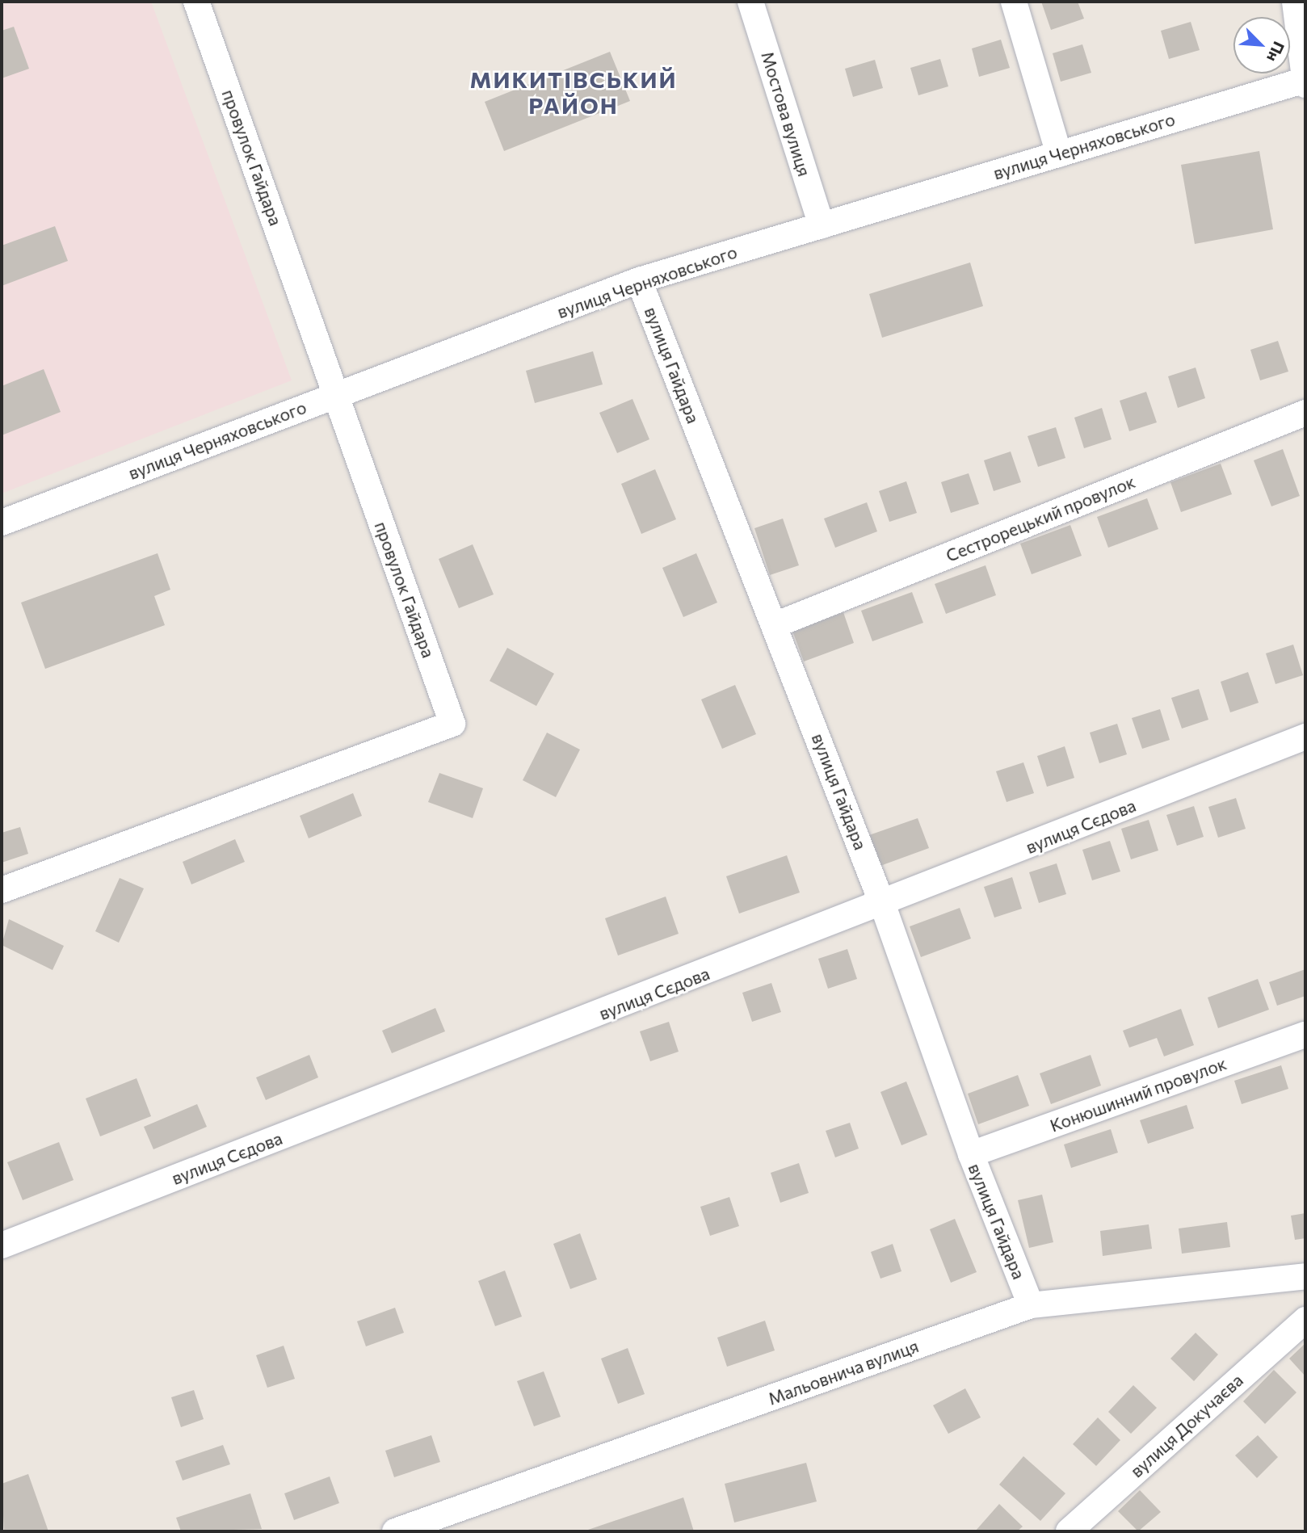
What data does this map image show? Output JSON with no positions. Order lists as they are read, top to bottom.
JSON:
{
  "streets": {
    "street": [
      "Мостова вулиця",
      "вулиця Черняховського",
      "провулок Гайдара",
      "вулиця Гайдара",
      "Сестрорецький провулок",
      "вулиця Сєдова",
      "Конюшинний провулок",
      "Мальовнича вулиця",
      "вулиця Докучаєва"
    ]
  },
  "crossings": [
    ["Мостова вулиця", "вулиця Черняховського"],
    ["вулиця Черняховського", "провулок Гайдара"],
    ["вулиця Черняховського", "вулиця Гайдара"],
    ["вулиця Гайдара", "Сестрорецький провулок"],
    ["вулиця Гайдара", "вулиця Сєдова"],
    ["вулиця Гайдара", "Конюшинний провулок"],
    ["вулиця Гайдара", "Мальовнича вулиця"]
  ],
  "districts": ["МИКИТІВСЬКИЙ РАЙОН"],
  "north": "bottom right"
}
